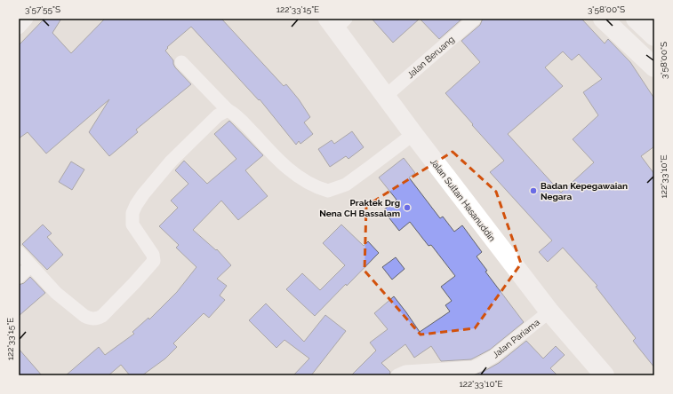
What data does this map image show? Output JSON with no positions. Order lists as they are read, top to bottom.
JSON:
{
  "streets": {
    "main road": ["Jalan Sultan Hasanuddin"],
    "street": ["Jalan Beruang", "Jalan Pariama"]
  },
  "crossings": [
    ["Jalan Beruang", "Jalan Sultan Hasanuddin"],
    ["Jalan Sultan Hasanuddin", "Jalan Pariama"]
  ],
  "places": ["Badan Kepegawaian Negara", "Praktek Drg Nena CH Bassalam"],
  "coordinates": [
    "3°57'55\"S",
    "122°33'15\"E",
    "3°58'00\"S",
    "122°33'10\"E"
  ]
}
